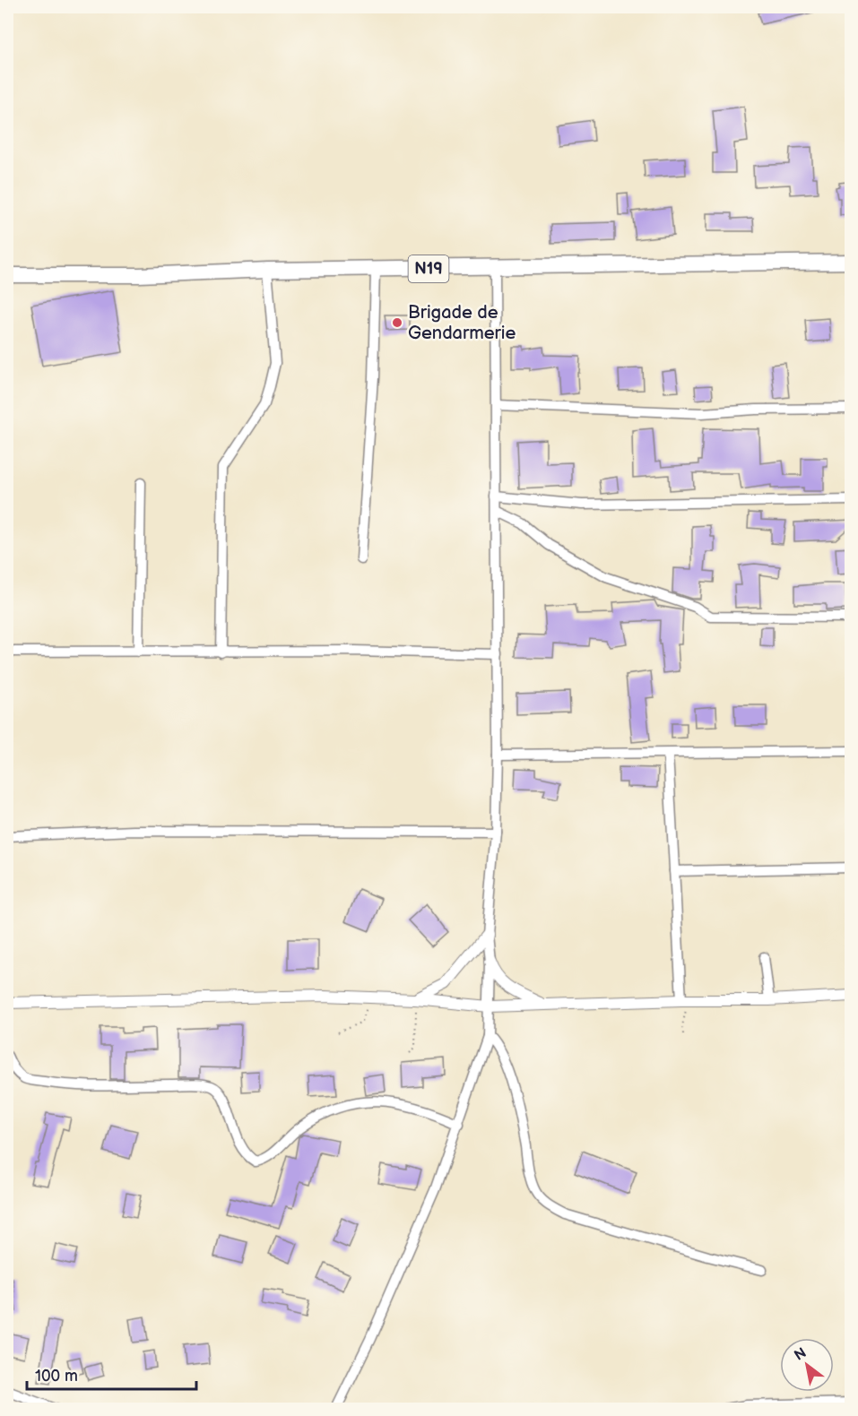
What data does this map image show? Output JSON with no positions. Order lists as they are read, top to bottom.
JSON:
{
  "streets": {
    "highway": ["N19"]
  },
  "places": ["Brigade de Gendarmerie"],
  "scale_bar": "100 m",
  "north": "top left"
}
